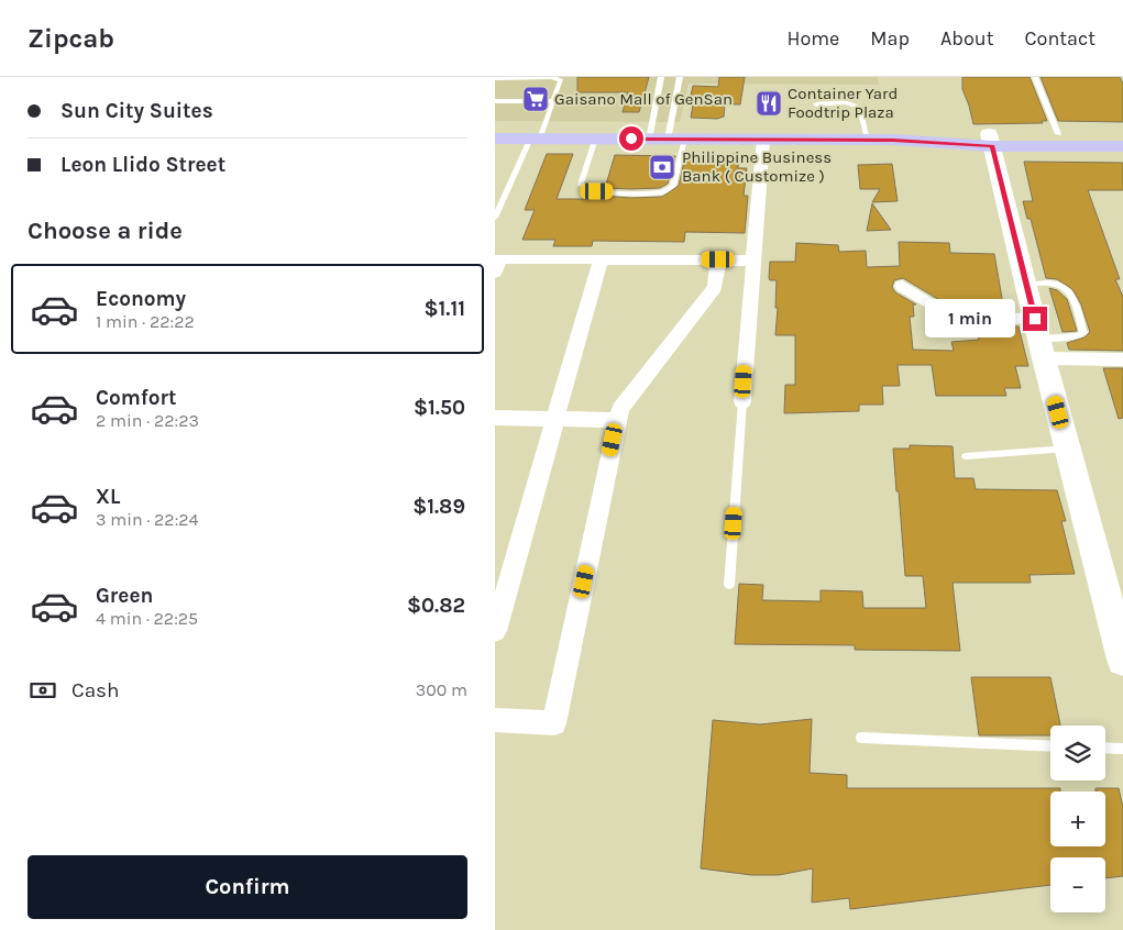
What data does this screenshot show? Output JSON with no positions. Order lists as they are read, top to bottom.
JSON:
{
  "places": {
    "supermarket": ["Gaisano Mall of GenSan"],
    "restaurant": ["Container Yard Foodtrip Plaza"],
    "bank": ["Philippine Business Bank ( Customize )"]
  },
  "page": {
    "header": "Zipcab",
    "nav": [
      "Home",
      "Map",
      "About",
      "Contact"
    ],
    "banner": ["Sun City Suites", "Leon Llido Street"],
    "heading": "Choose a ride",
    "list": [
      {
        "name": "Economy",
        "note": "1 min · 22:22",
        "value": "$1.11"
      },
      {
        "name": "Comfort",
        "note": "2 min · 22:23",
        "value": "$1.50"
      },
      {
        "name": "XL",
        "note": "3 min · 22:24",
        "value": "$1.89"
      },
      {
        "name": "Green",
        "note": "4 min · 22:25",
        "value": "$0.82"
      }
    ],
    "bubble": "1 min",
    "pay": ["Cash", "300 m"],
    "map_buttons": ["+", "−"],
    "buttons": "Confirm"
  }
}
